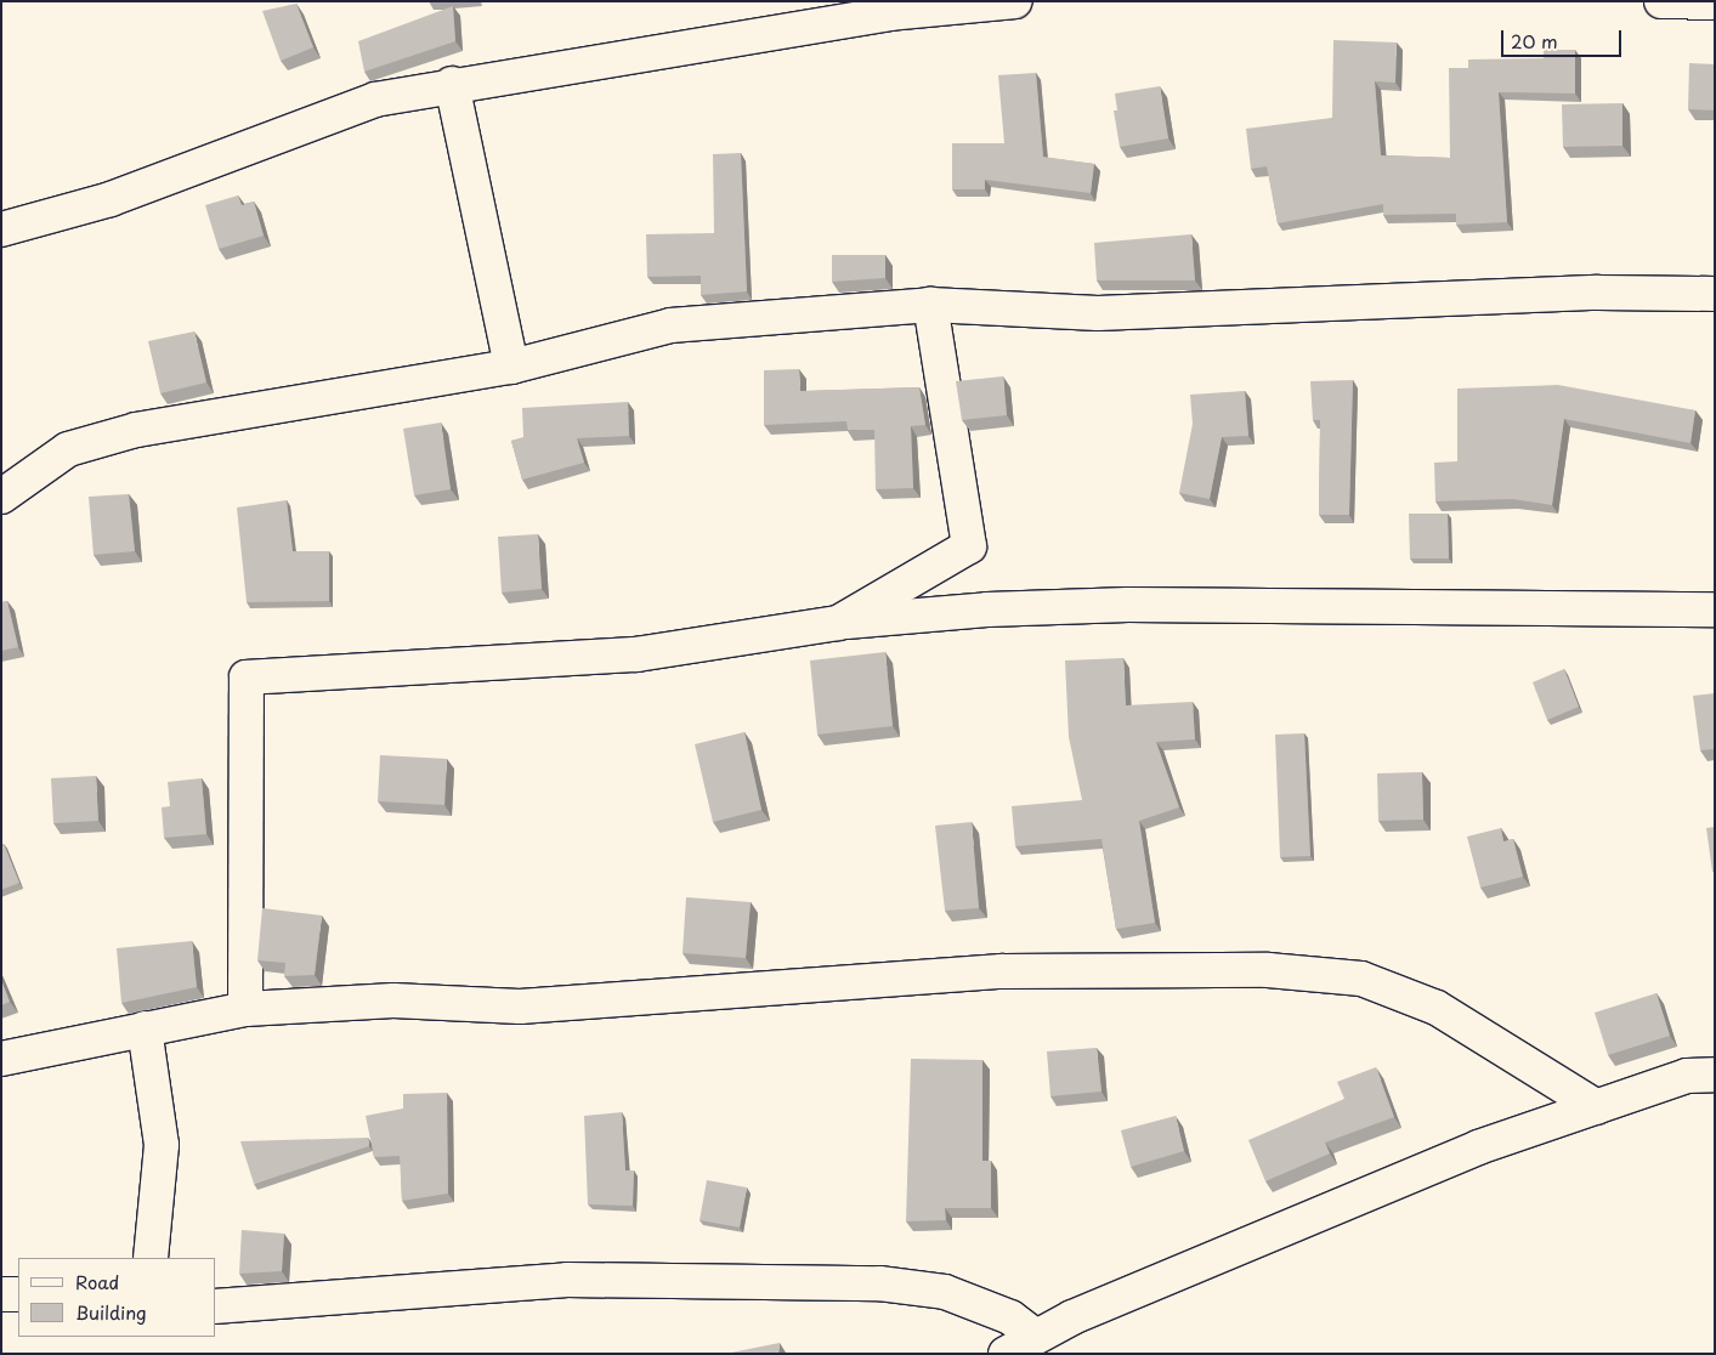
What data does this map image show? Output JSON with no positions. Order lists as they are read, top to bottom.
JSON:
{
  "legend": ["Road", "Building"],
  "scale_bar": "20 m"
}
